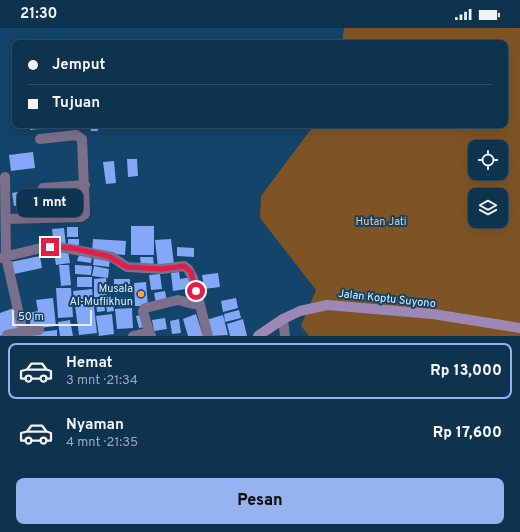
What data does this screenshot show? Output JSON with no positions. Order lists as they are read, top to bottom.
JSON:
{
  "streets": {
    "main road": ["Jalan Koptu Suyono"]
  },
  "parks": ["Hutan Jati"],
  "places": ["Musala Al-Muflikhun"],
  "scale_bar": "50 m",
  "page": {
    "status": "21:30",
    "banner": ["Jemput", "Tujuan"],
    "bubble": "1 mnt",
    "scale": "50 m",
    "list": [
      {
        "name": "Hemat",
        "note": "3 mnt · 21:34",
        "value": "Rp 13,000"
      },
      {
        "name": "Nyaman",
        "note": "4 mnt · 21:35",
        "value": "Rp 17,600"
      }
    ],
    "buttons": "Pesan"
  }
}
